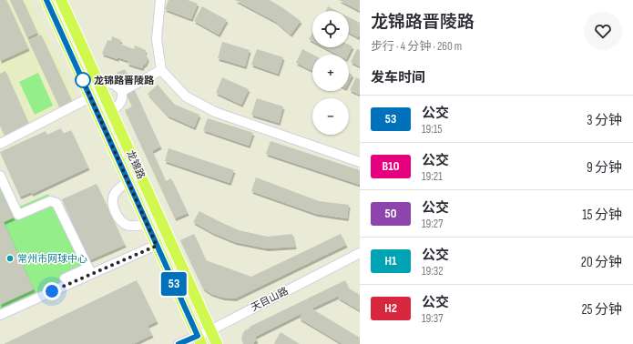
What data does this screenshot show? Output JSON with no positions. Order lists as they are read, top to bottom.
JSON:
{
  "streets": {
    "main road": ["龙锦路"],
    "street": ["天目山路"]
  },
  "crossings": [
    ["龙锦路", "天目山路"]
  ],
  "places": ["龙锦路晋陵路", "常州市网球中心"],
  "lines": ["bus line 53"],
  "page": {
    "on_map": "53",
    "heading": [
      ["龙锦路晋陵路", "步行 · 4 分钟 · 260 m"],
      "发车时间"
    ],
    "map_buttons": ["+", "−"],
    "list": [
      {
        "mark": "53",
        "name": "公交",
        "note": "19:15",
        "value": "3 分钟"
      },
      {
        "mark": "B10",
        "name": "公交",
        "note": "19:21",
        "value": "9 分钟"
      },
      {
        "mark": "50",
        "name": "公交",
        "note": "19:27",
        "value": "15 分钟"
      },
      {
        "mark": "H1",
        "name": "公交",
        "note": "19:32",
        "value": "20 分钟"
      },
      {
        "mark": "H2",
        "name": "公交",
        "note": "19:37",
        "value": "25 分钟"
      }
    ]
  }
}
